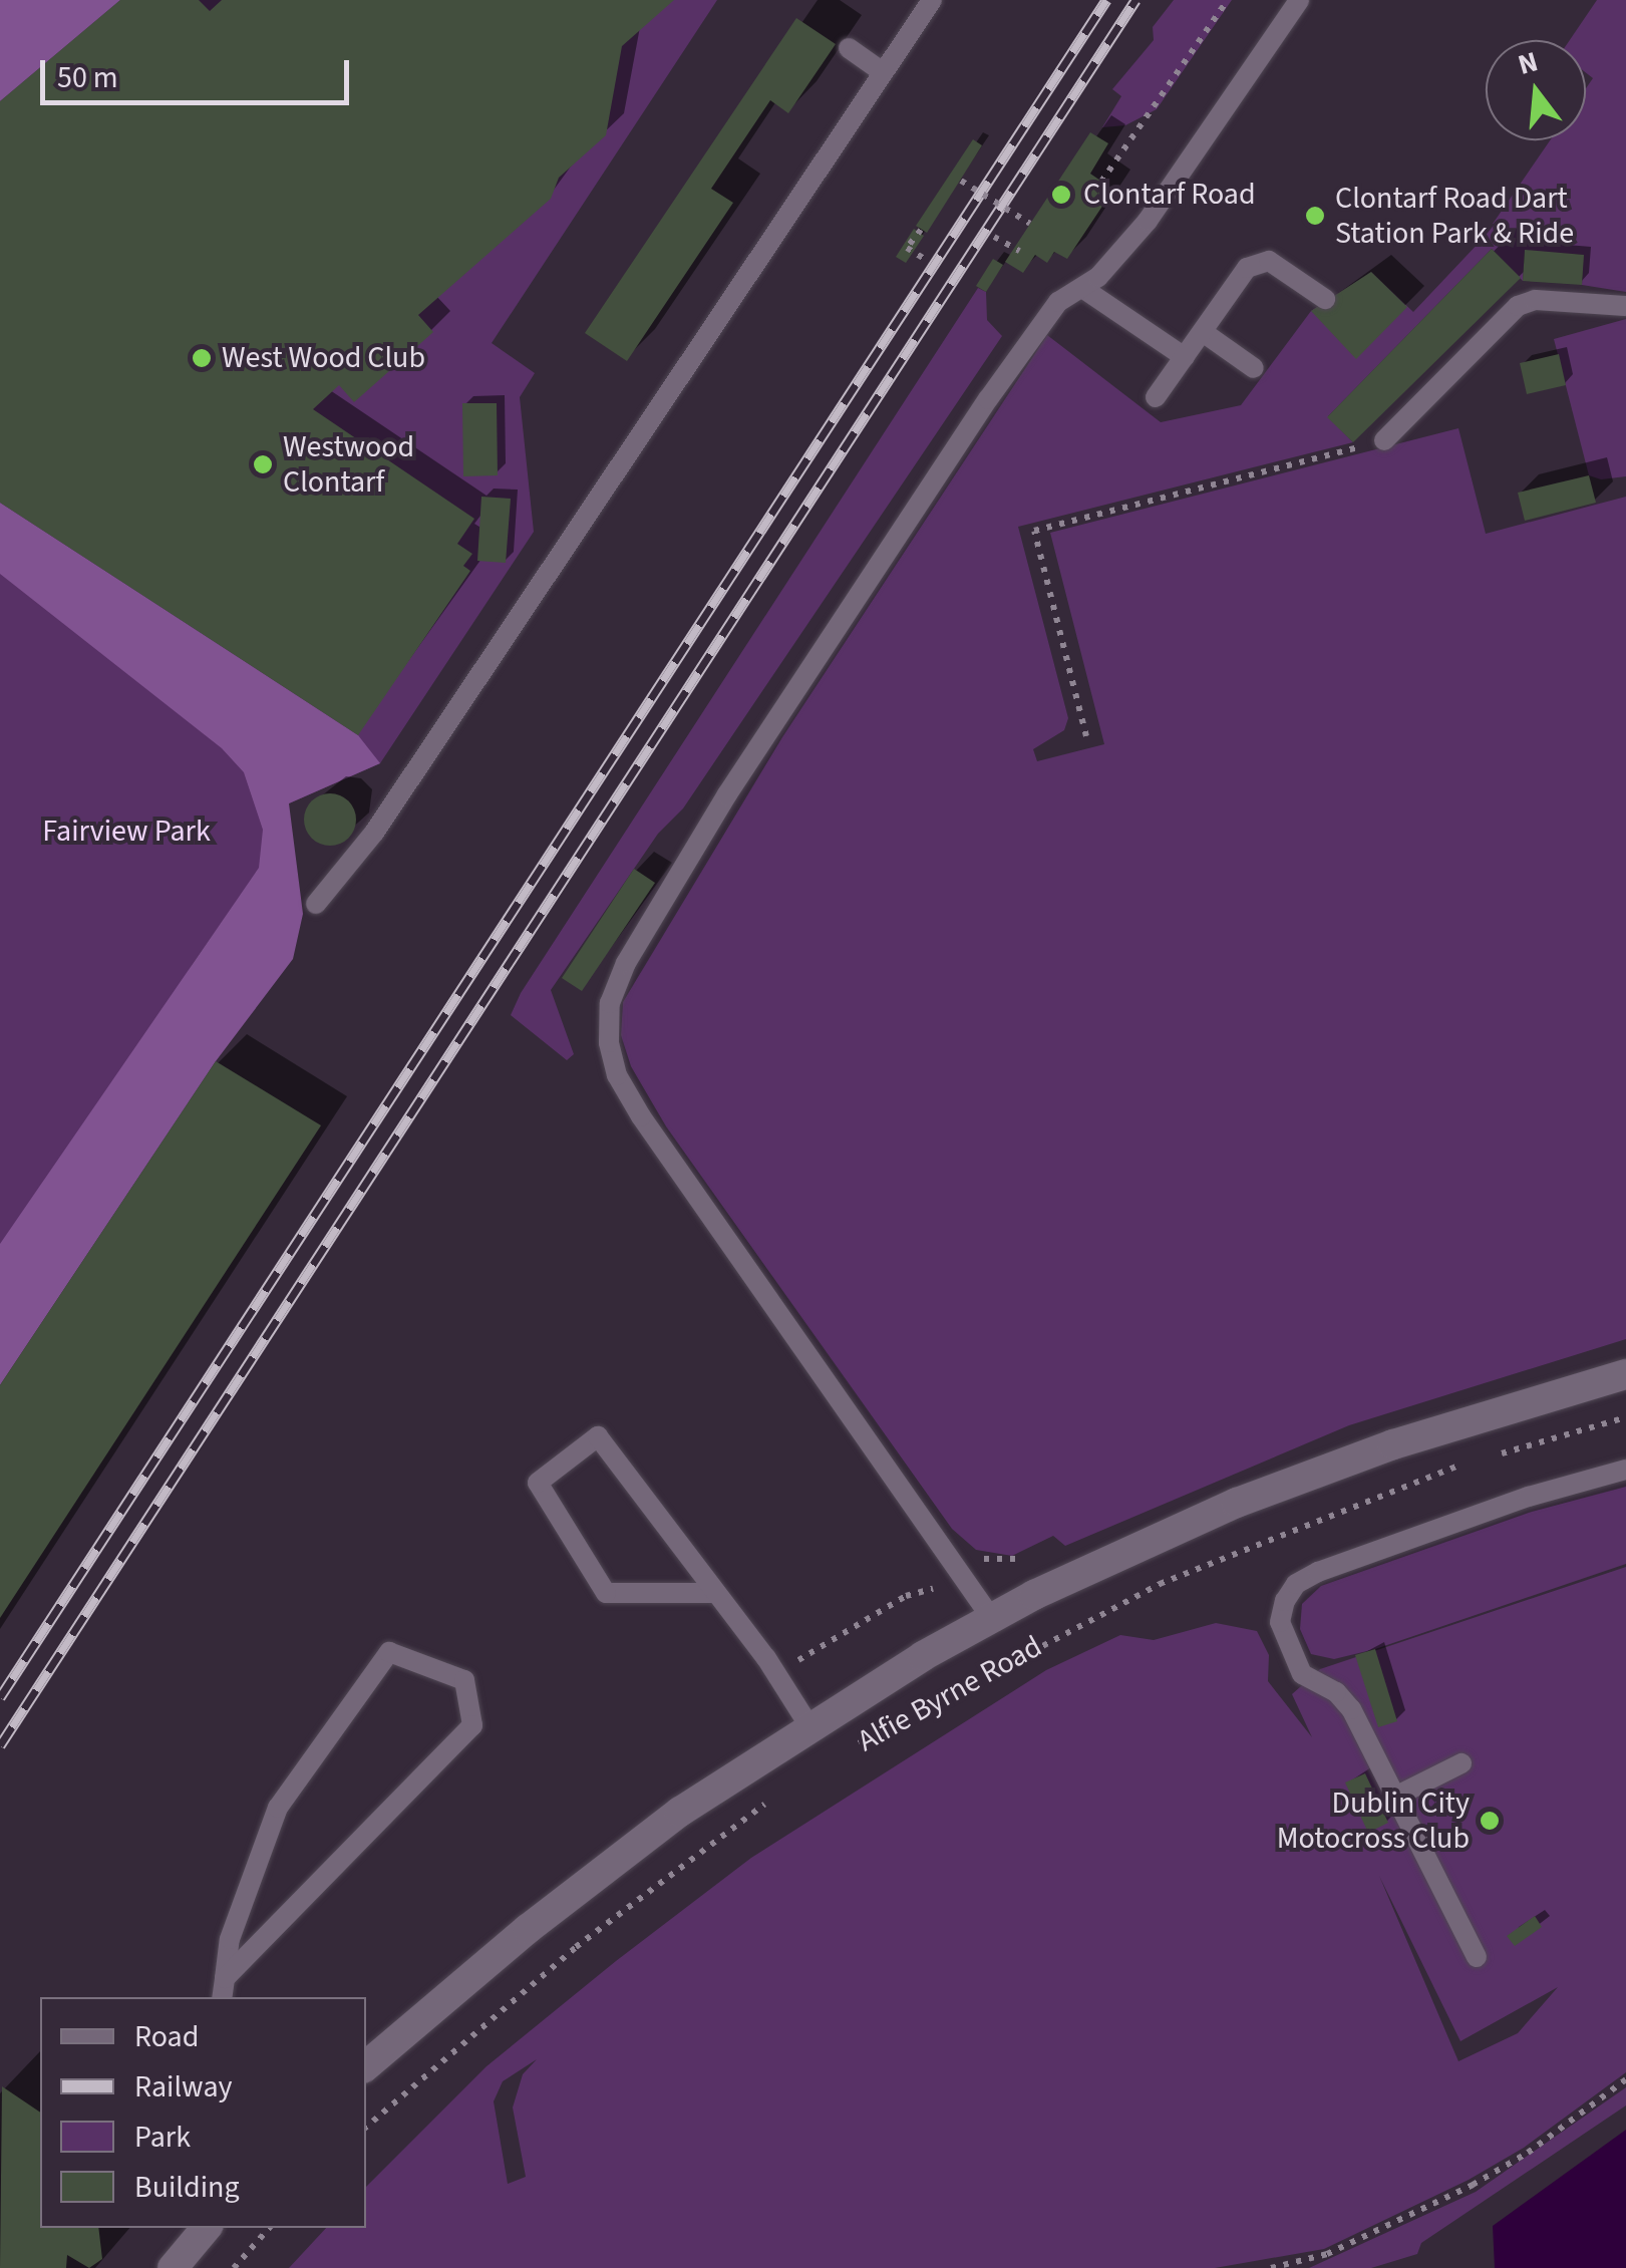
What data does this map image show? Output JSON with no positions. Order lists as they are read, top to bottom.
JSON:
{
  "streets": {
    "main road": ["Alfie Byrne Road"]
  },
  "parks": ["Fairview Park"],
  "places": [
    "Clontarf Road",
    "Clontarf Road Dart Station Park & Ride",
    "West Wood Club",
    "Westwood Clontarf",
    "Dublin City Motocross Club"
  ],
  "legend": [
    "Road",
    "Railway",
    "Park",
    "Building"
  ],
  "scale_bar": "50 m",
  "north": "top"
}
